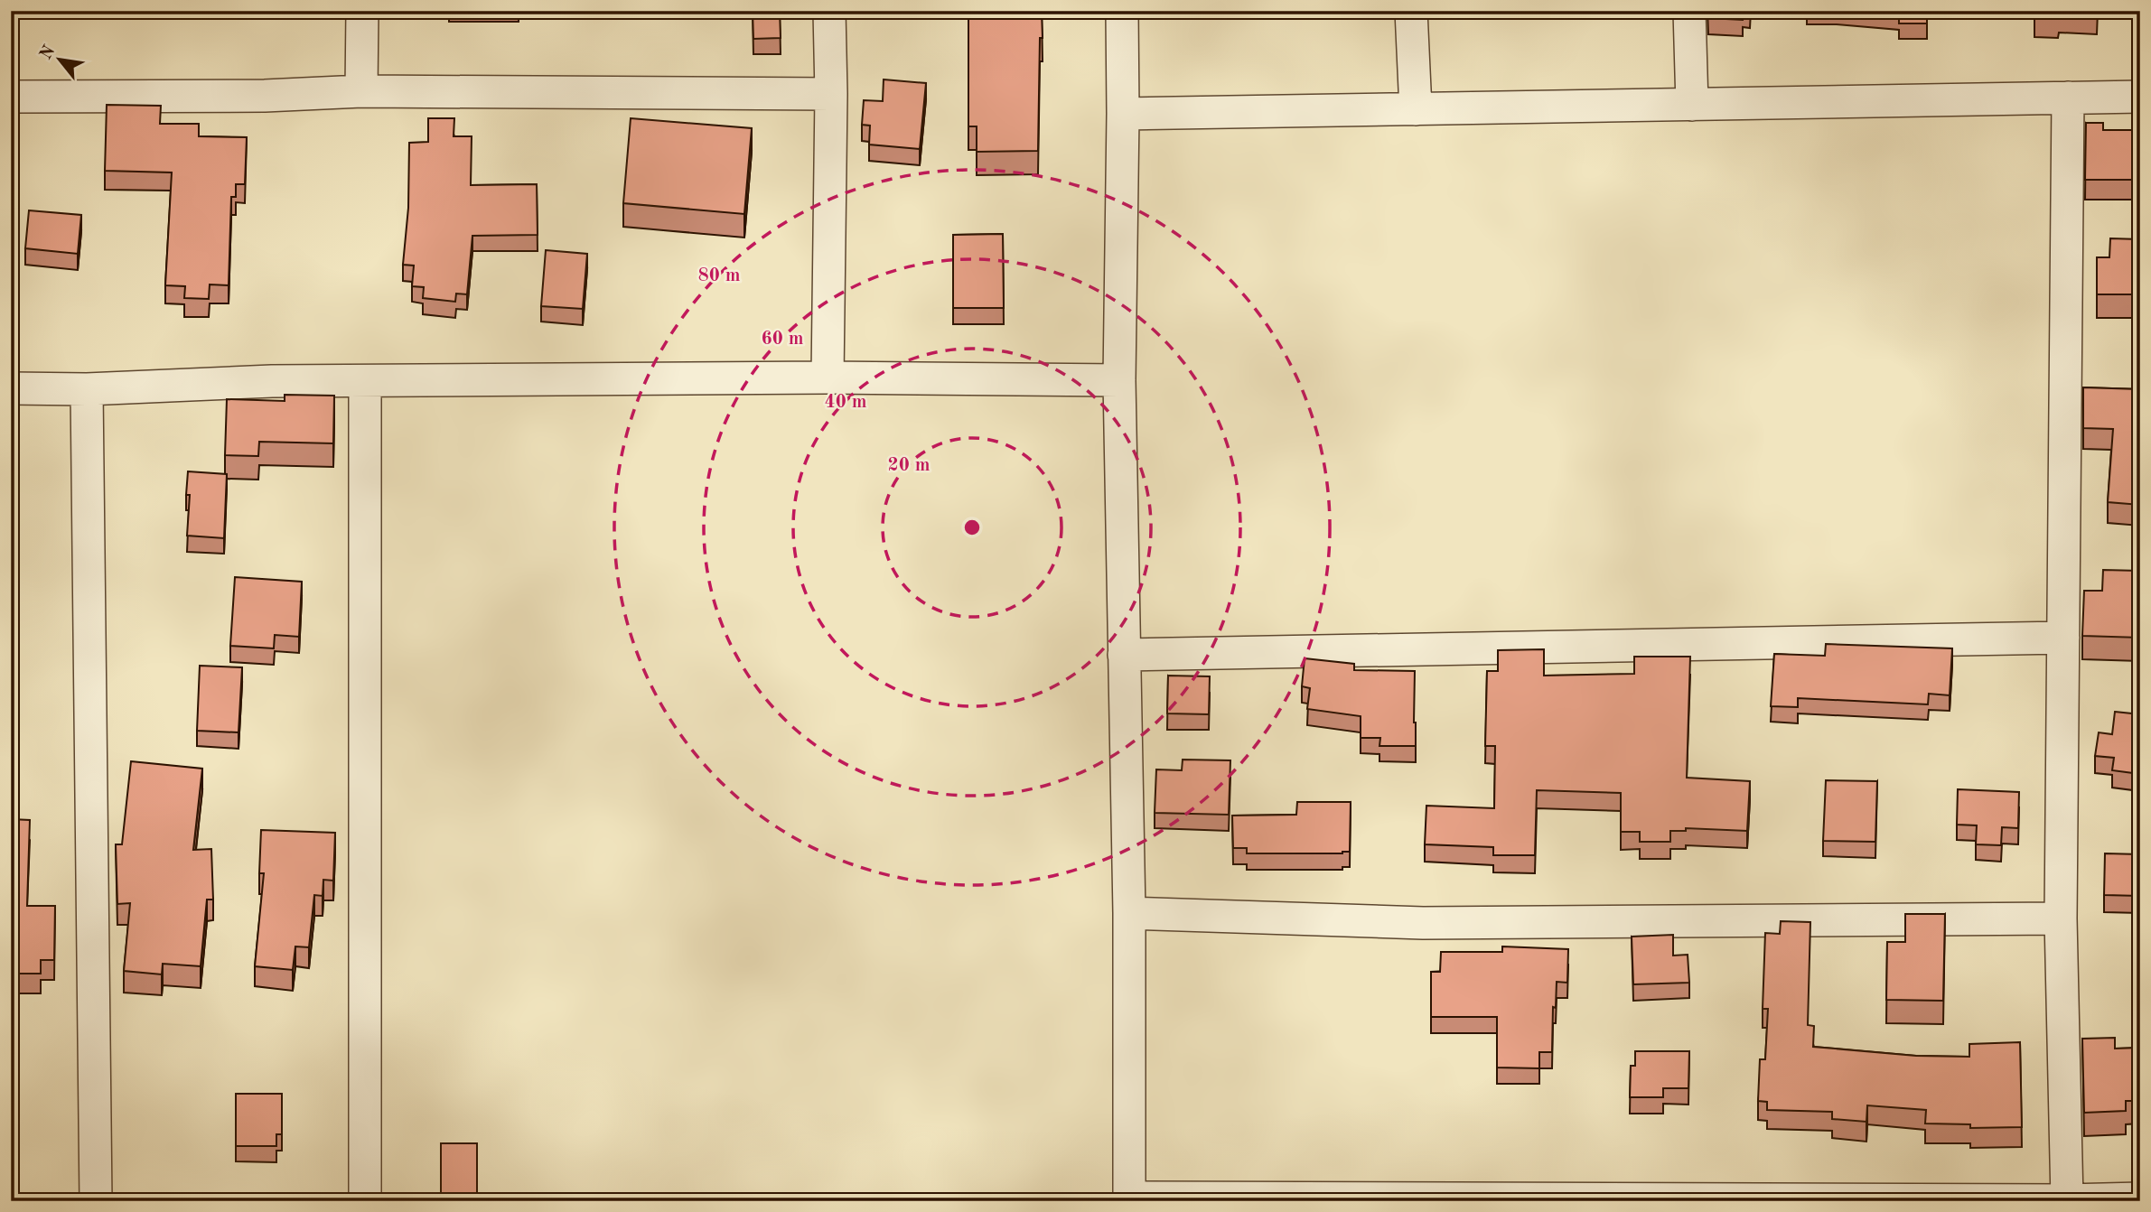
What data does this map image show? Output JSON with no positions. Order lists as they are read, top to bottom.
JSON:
{
  "north": "top left",
  "rings": [
    "80 m",
    "60 m",
    "40 m",
    "20 m"
  ]
}
